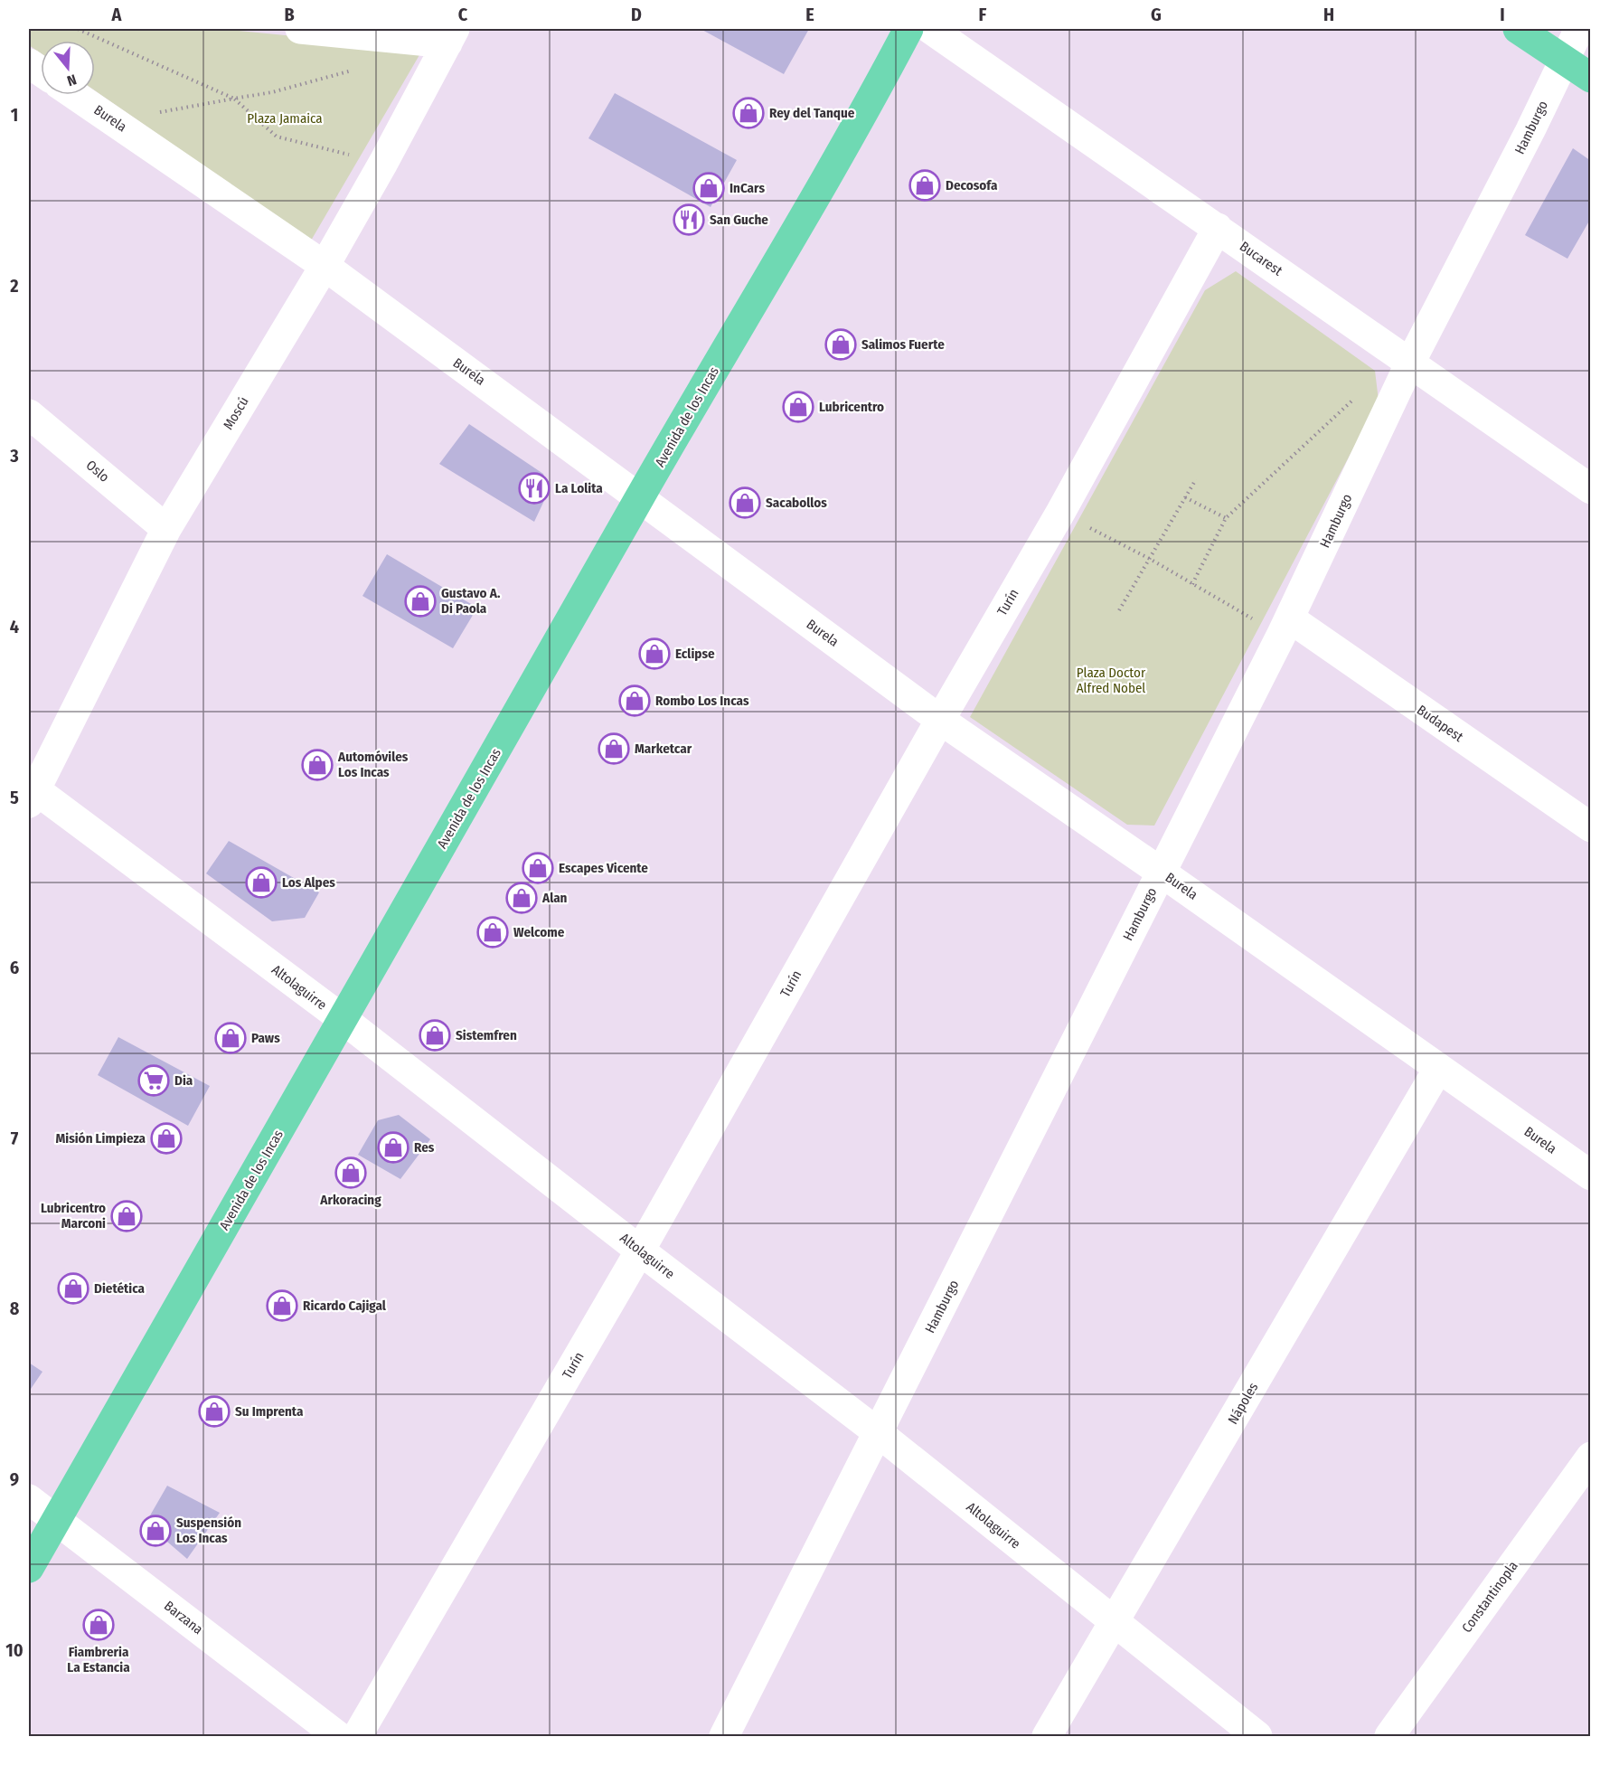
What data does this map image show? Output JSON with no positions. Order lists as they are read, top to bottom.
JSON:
{
  "streets": {
    "main road": ["Avenida de los Incas"],
    "street": [
      "Burela",
      "Hamburgo",
      "Bucarest",
      "Moscú",
      "Oslo",
      "Turín",
      "Budapest",
      "Altolaguirre",
      "Nápoles",
      "Constantinopla",
      "Barzana"
    ]
  },
  "crossings": [
    ["Burela", "Hamburgo"],
    ["Burela", "Moscú"],
    ["Burela", "Avenida de los Incas"],
    ["Burela", "Turín"],
    ["Burela", "Nápoles"],
    ["Hamburgo", "Bucarest"],
    ["Hamburgo", "Budapest"],
    ["Hamburgo", "Altolaguirre"],
    ["Bucarest", "Turín"],
    ["Moscú", "Oslo"],
    ["Moscú", "Altolaguirre"],
    ["Avenida de los Incas", "Altolaguirre"],
    ["Avenida de los Incas", "Barzana"],
    ["Turín", "Altolaguirre"],
    ["Altolaguirre", "Nápoles"]
  ],
  "parks": ["Plaza Jamaica", "Plaza Doctor Alfred Nobel"],
  "places": {
    "shop": [
      "Rey del Tanque",
      "Decosofa",
      "InCars",
      "Salimos Fuerte",
      "Lubricentro",
      "Sacabollos",
      "Gustavo A. Di Paola",
      "Eclipse",
      "Rombo Los Incas",
      "Marketcar",
      "Automóviles Los Incas",
      "Escapes Vicente",
      "Los Alpes",
      "Alan",
      "Welcome",
      "Sistemfren",
      "Paws",
      "Misión Limpieza",
      "Res",
      "Arkoracing",
      "Lubricentro Marconi",
      "Dietética",
      "Ricardo Cajigal",
      "Su Imprenta",
      "Suspensión Los Incas",
      "Fiambreria La Estancia"
    ],
    "restaurant": ["San Guche", "La Lolita"],
    "supermarket": ["Dia"]
  },
  "north": "bottom",
  "grid": {
    "columns": [
      "A",
      "B",
      "C",
      "D",
      "E",
      "F",
      "G",
      "H",
      "I"
    ],
    "rows": [
      "1",
      "2",
      "3",
      "4",
      "5",
      "6",
      "7",
      "8",
      "9",
      "10"
    ]
  }
}
